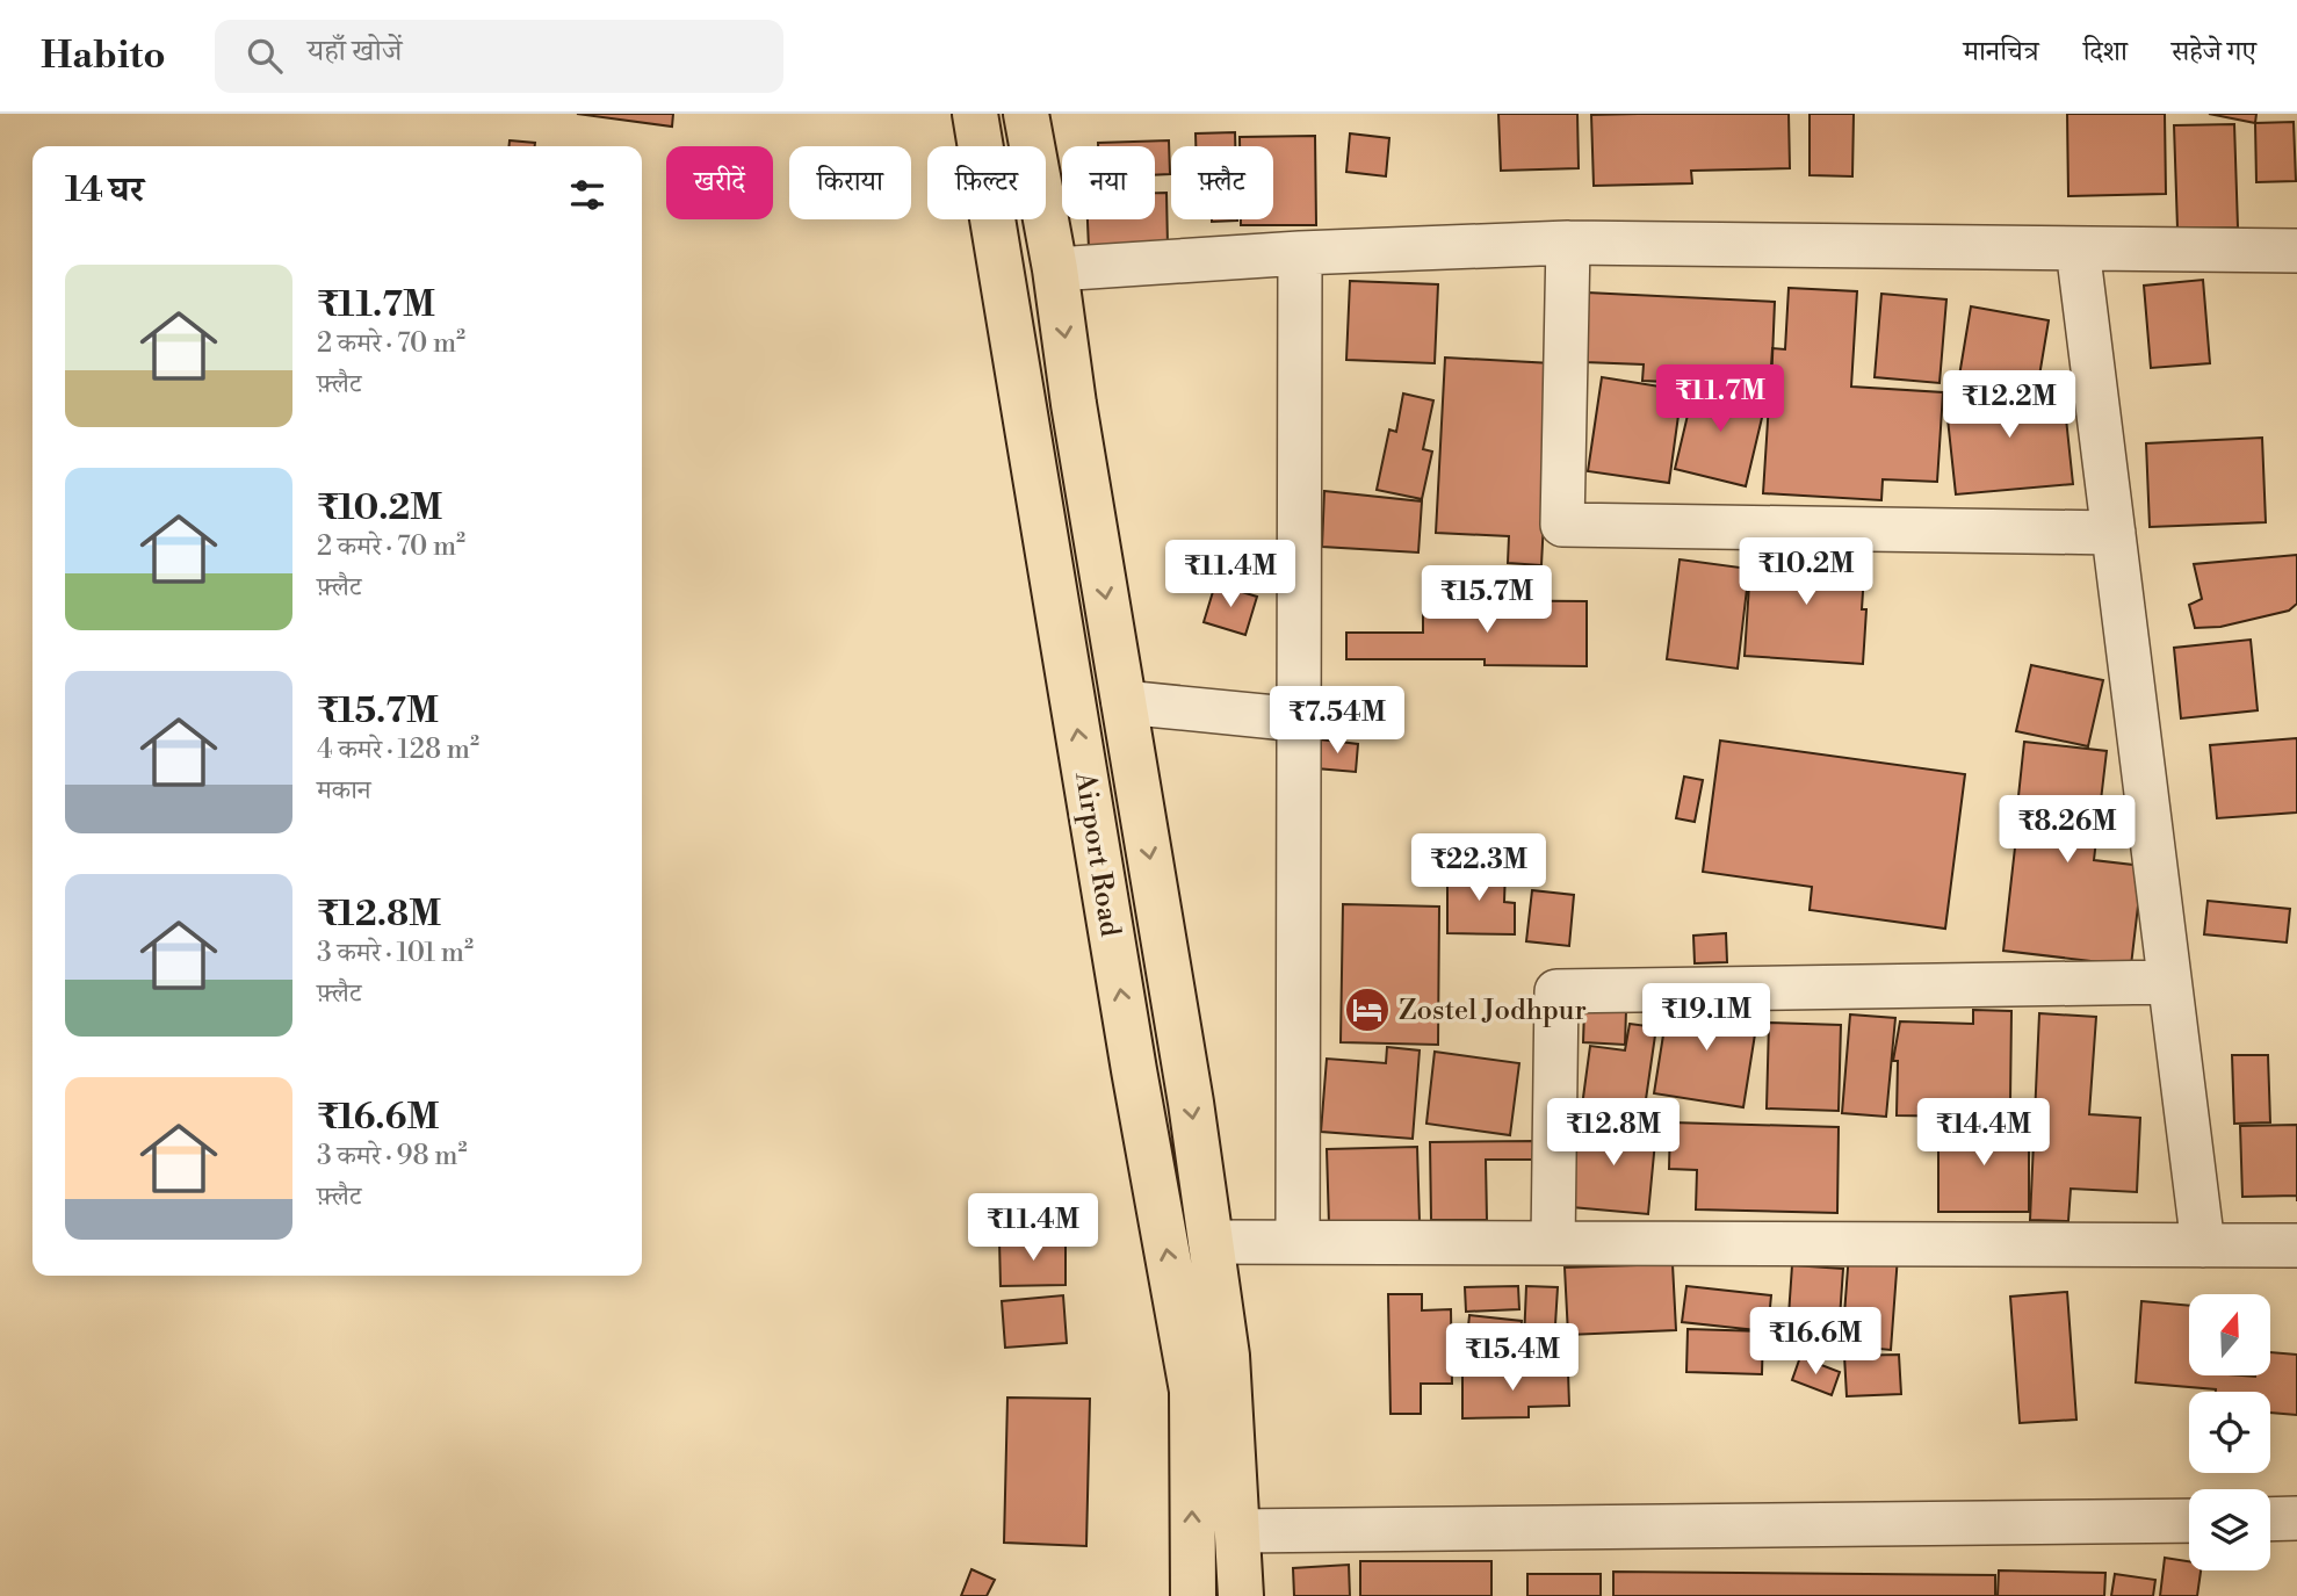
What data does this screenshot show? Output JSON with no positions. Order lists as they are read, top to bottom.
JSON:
{
  "streets": {
    "main road": ["Airport Road"]
  },
  "places": {
    "hotel": ["Zostel Jodhpur"]
  },
  "north": "top",
  "page": {
    "header": "Habito",
    "search": "यहाँ खोजें",
    "nav": ["मानचित्र", "दिशा", "सहेजे गए"],
    "chip": [
      "खरीदें",
      "किराया",
      "फ़िल्टर",
      "नया",
      "फ़्लैट"
    ],
    "heading": "14 घर",
    "list": [
      {
        "name": "₹11.7M",
        "note": "2 कमरे · 70 m² · फ़्लैट"
      },
      {
        "name": "₹10.2M",
        "note": "2 कमरे · 70 m² · फ़्लैट"
      },
      {
        "name": "₹15.7M",
        "note": "4 कमरे · 128 m² · मकान"
      },
      {
        "name": "₹12.8M",
        "note": "3 कमरे · 101 m² · फ़्लैट"
      },
      {
        "name": "₹16.6M",
        "note": "3 कमरे · 98 m² · फ़्लैट"
      }
    ],
    "price": [
      "₹11.7M",
      "₹12.2M",
      "₹10.2M",
      "₹11.4M",
      "₹15.7M",
      "₹7.54M",
      "₹8.26M",
      "₹22.3M",
      "₹19.1M",
      "₹12.8M",
      "₹14.4M",
      "₹11.4M",
      "₹16.6M",
      "₹15.4M"
    ]
  }
}
